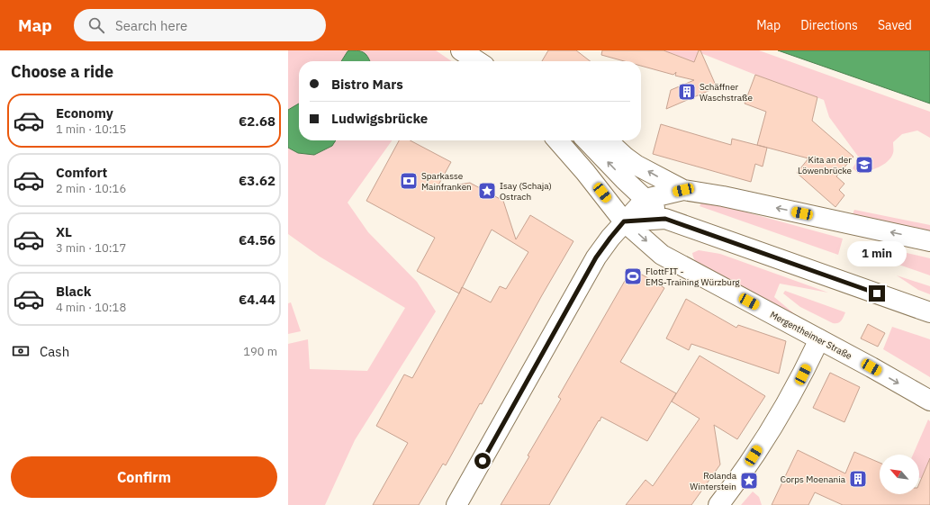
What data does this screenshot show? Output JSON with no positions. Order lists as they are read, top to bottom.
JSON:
{
  "streets": {
    "main road": ["Mergentheimer Straße"]
  },
  "places": {
    "building": ["Schäffner Waschstraße", "Corps Moenania"],
    "school or university": ["Kita an der Löwenbrücke"],
    "bank": ["Sparkasse Mainfranken"],
    "place": ["Isay (Schaja) Ostrach", "Rolanda Winterstein"],
    "sports": ["FlottFIT - EMS-Training Würzburg"]
  },
  "north": "top left",
  "page": {
    "header": "Map",
    "search": "Search here",
    "nav": ["Map", "Directions", "Saved"],
    "heading": "Choose a ride",
    "banner": ["Bistro Mars", "Ludwigsbrücke"],
    "list": [
      {
        "name": "Economy",
        "note": "1 min · 10:15",
        "value": "€2.68"
      },
      {
        "name": "Comfort",
        "note": "2 min · 10:16",
        "value": "€3.62"
      },
      {
        "name": "XL",
        "note": "3 min · 10:17",
        "value": "€4.56"
      },
      {
        "name": "Black",
        "note": "4 min · 10:18",
        "value": "€4.44"
      }
    ],
    "bubble": "1 min",
    "pay": ["Cash", "190 m"],
    "buttons": "Confirm"
  }
}
